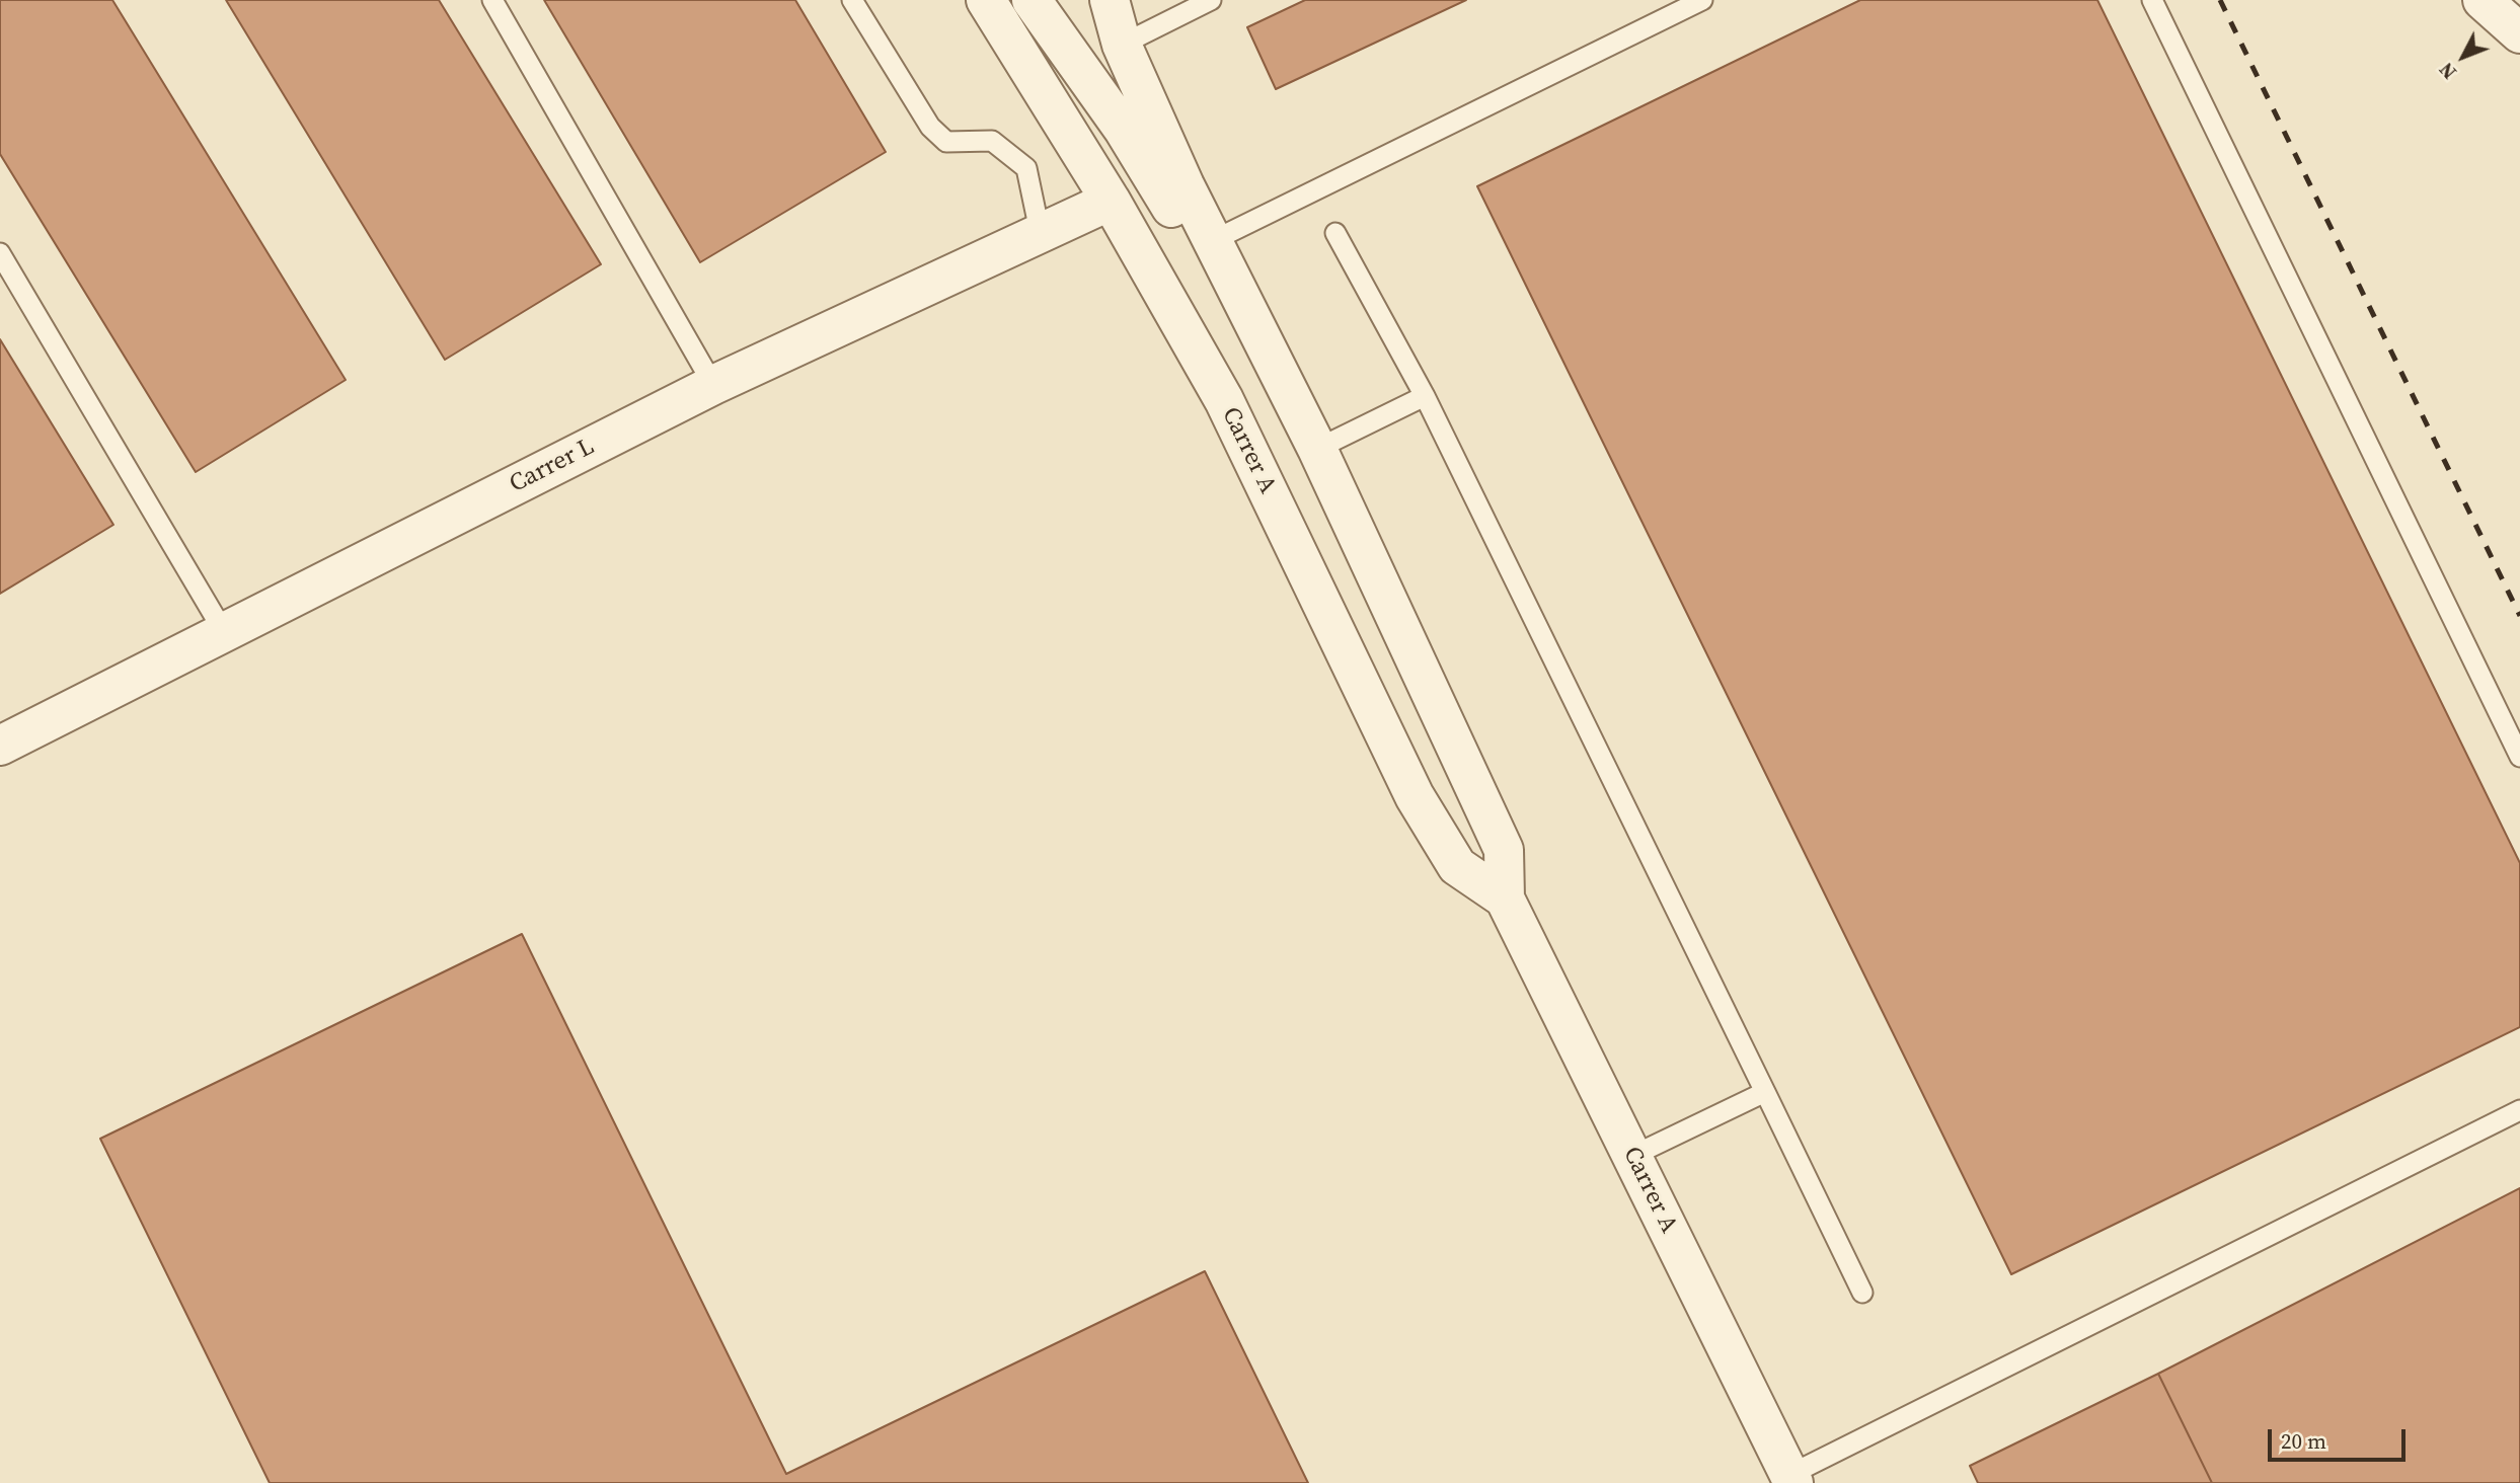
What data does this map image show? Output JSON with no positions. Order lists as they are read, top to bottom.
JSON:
{
  "streets": {
    "street": ["Carrer A", "Carrer L"]
  },
  "crossings": [
    ["Carrer A", "Carrer L"]
  ],
  "scale_bar": "20 m",
  "north": "bottom left"
}
